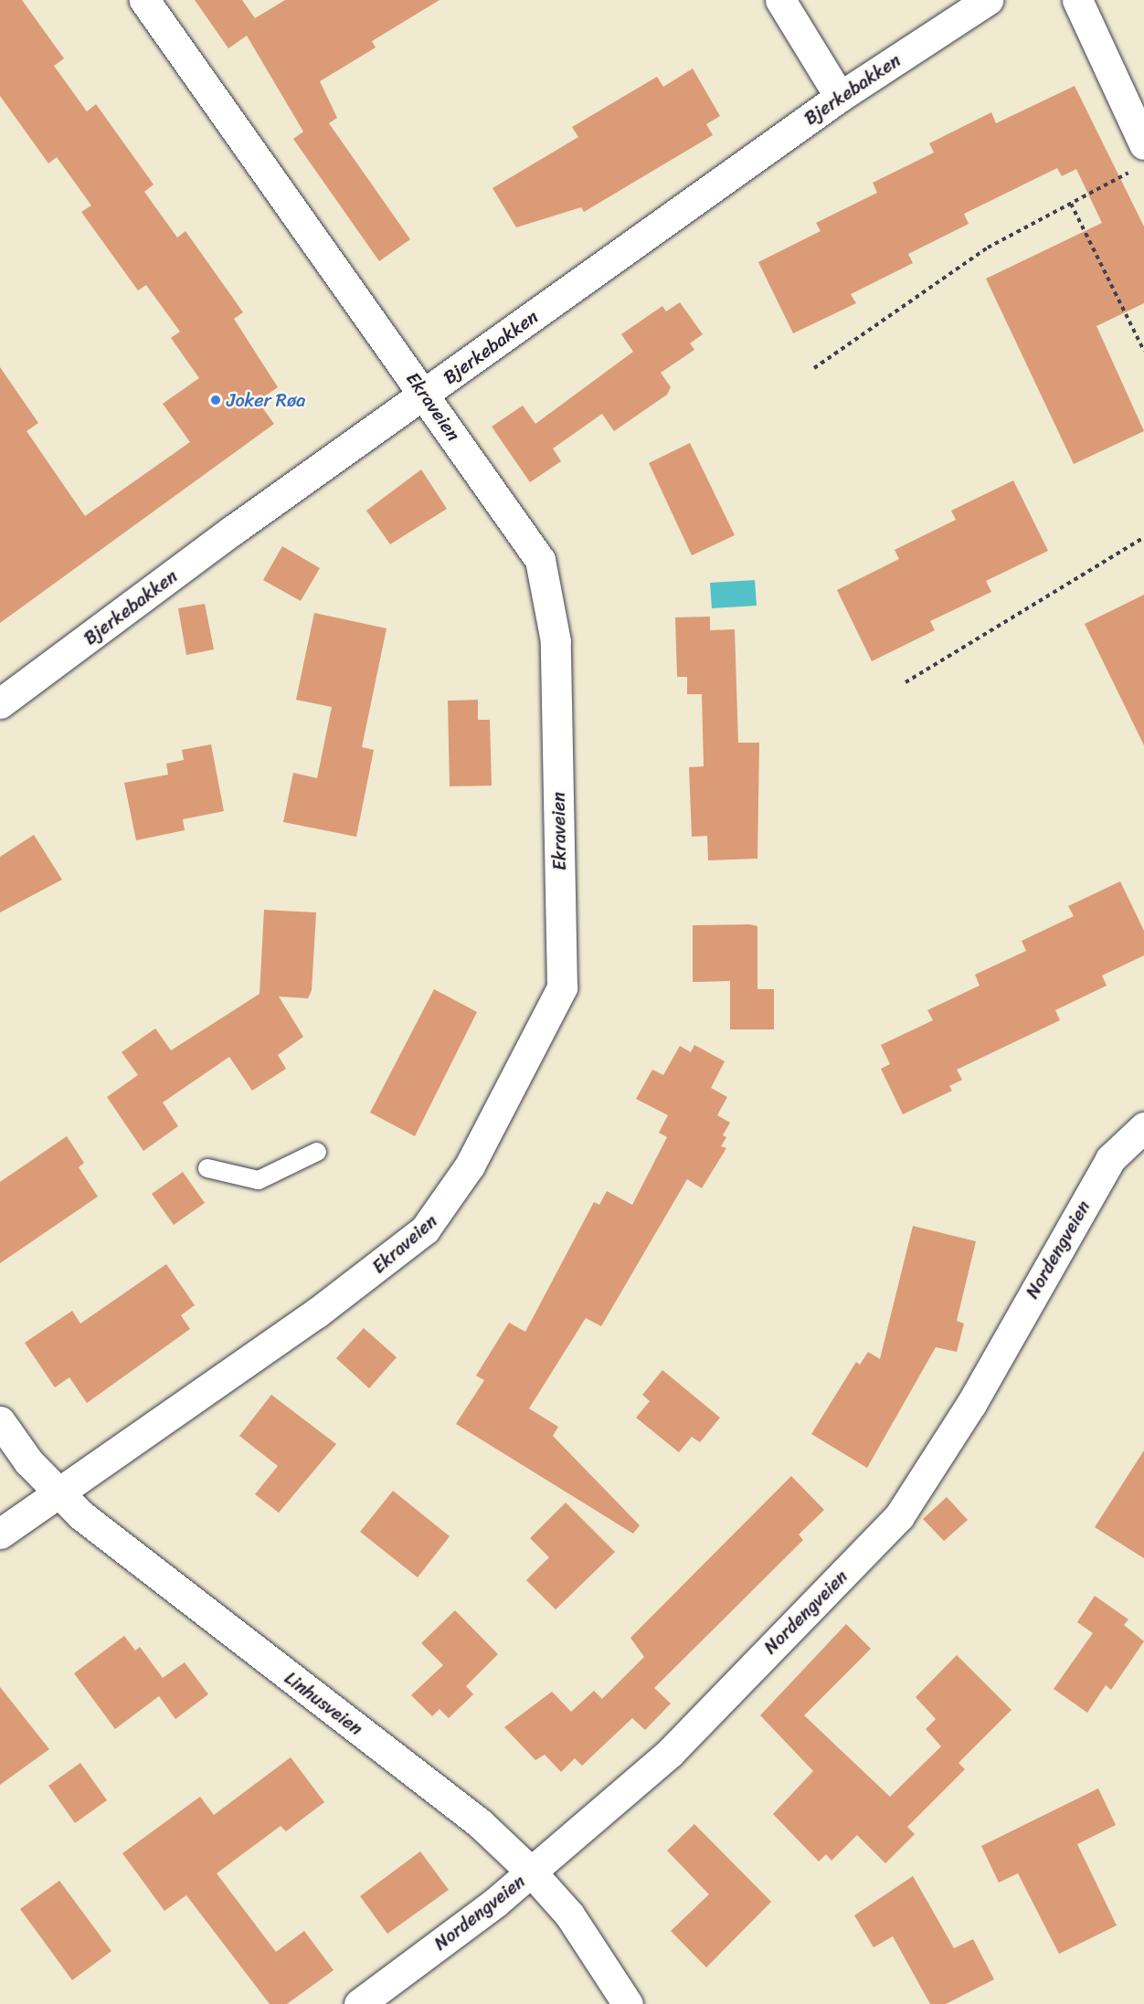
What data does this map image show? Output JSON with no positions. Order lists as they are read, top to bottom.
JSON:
{
  "streets": {
    "street": [
      "Bjerkebakken",
      "Ekraveien",
      "Nordengveien",
      "Linhusveien"
    ]
  },
  "crossings": [
    ["Bjerkebakken", "Ekraveien"],
    ["Ekraveien", "Linhusveien"],
    ["Nordengveien", "Linhusveien"]
  ],
  "places": ["Joker Røa"]
}
